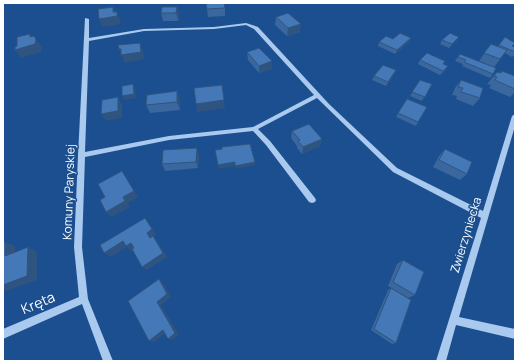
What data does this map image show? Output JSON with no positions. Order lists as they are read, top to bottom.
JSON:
{
  "streets": {
    "street": ["Komuny Paryskiej", "Zwierzyniecka", "Kręta"]
  },
  "crossings": [
    ["Komuny Paryskiej", "Kręta"]
  ]
}
